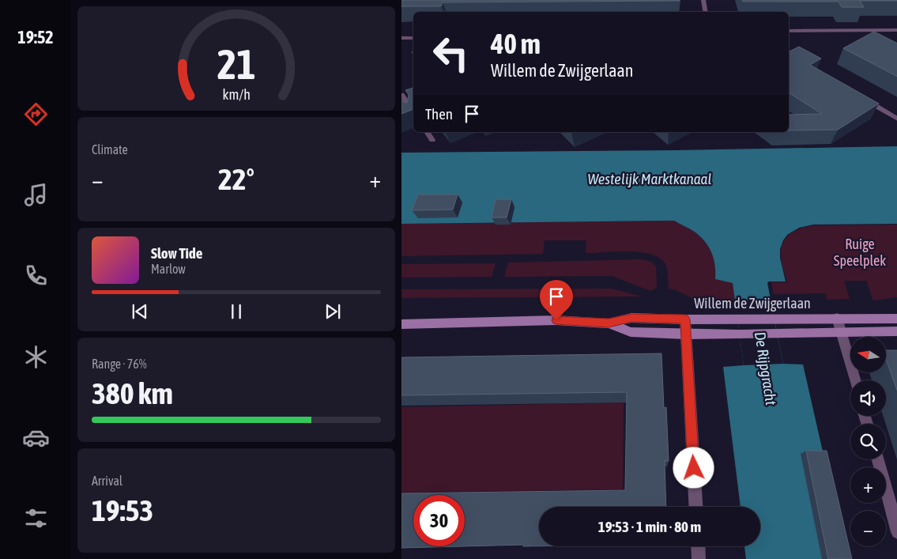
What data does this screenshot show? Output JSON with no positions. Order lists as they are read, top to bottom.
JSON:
{
  "streets": {
    "street": ["Willem de Zwijgerlaan"]
  },
  "water": ["Westelijk Marktkanaal", "De Rijpgracht"],
  "parks": ["Ruige Speelplek"],
  "north": "left",
  "page": {
    "tabs": "19:52",
    "turn": ["40 m", "Willem de Zwijgerlaan"],
    "then": "Then",
    "tile": [
      "Climate",
      ["Range · 76%", "380 km"],
      ["Arrival", "19:53"]
    ],
    "heat": ["−", "22°", "+"],
    "song": ["Slow Tide", "Marlow"],
    "map_buttons": ["+", "−"],
    "limit": "30",
    "trip": "19:53 · 1 min · 80 m",
    "gauge": ["21", "km/h"]
  }
}
